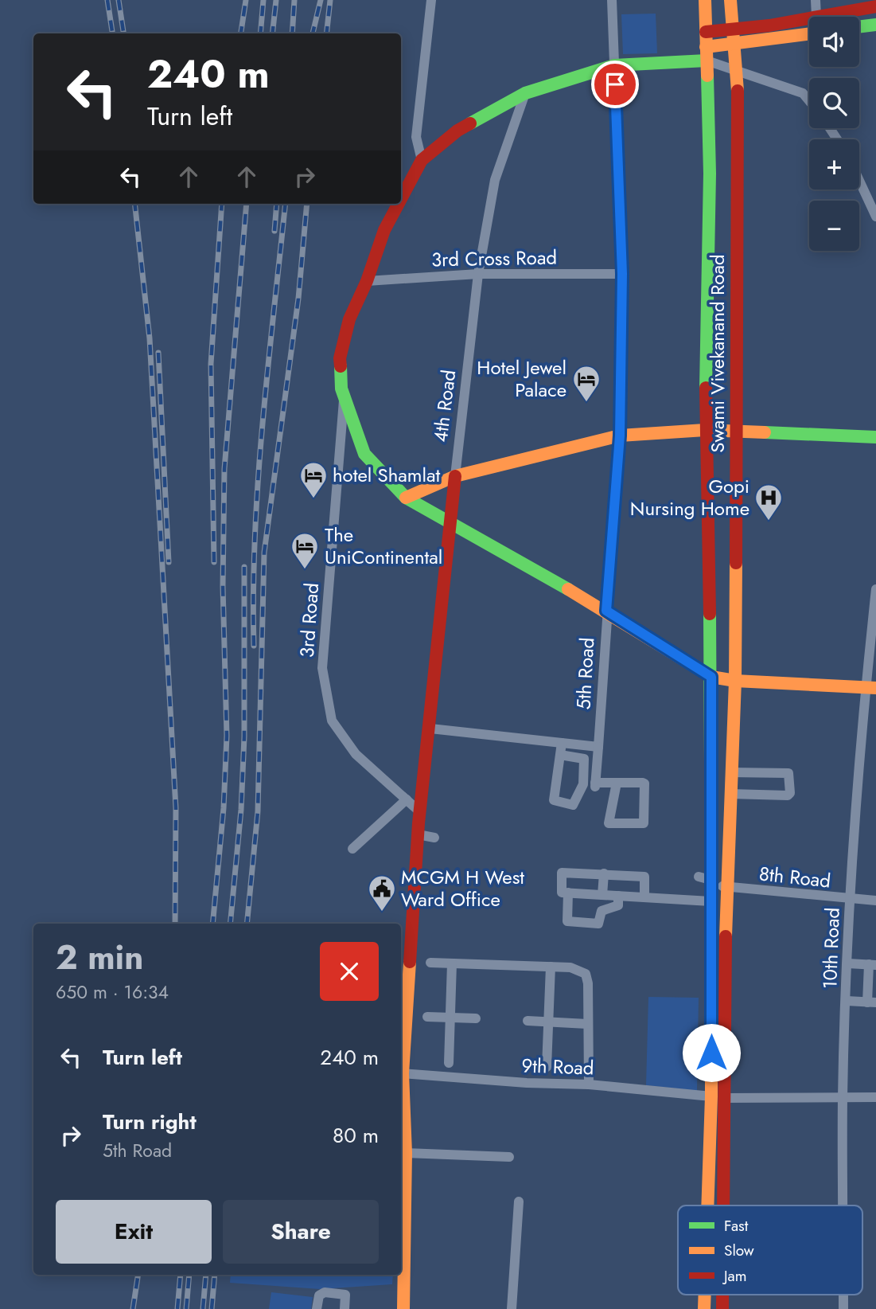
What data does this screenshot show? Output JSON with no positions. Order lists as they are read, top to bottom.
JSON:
{
  "streets": {
    "street": [
      "3rd Cross Road",
      "Swami Vivekanand Road",
      "4th Road",
      "3rd Road",
      "5th Road",
      "8th Road",
      "10th Road",
      "9th Road"
    ]
  },
  "crossings": [
    ["3rd Cross Road", "4th Road"],
    ["3rd Cross Road", "5th Road"],
    ["Swami Vivekanand Road", "8th Road"],
    ["Swami Vivekanand Road", "9th Road"],
    ["4th Road", "3rd Road"],
    ["4th Road", "9th Road"],
    ["8th Road", "10th Road"],
    ["10th Road", "9th Road"]
  ],
  "places": {
    "hotel": ["Hotel Jewel Palace", "hotel Shamlat", "The UniContinental"],
    "hospital": ["Gopi Nursing Home"],
    "public building": ["MCGM H West Ward Office"]
  },
  "legend": ["Fast", "Slow", "Jam"],
  "page": {
    "map_buttons": ["+", "−"],
    "turn": ["240 m", "Turn left"],
    "heading": ["2 min", "650 m · 16:34"],
    "list": [
      {
        "name": "Turn left",
        "value": "240 m"
      },
      {
        "name": "Turn right",
        "note": "5th Road",
        "value": "80 m"
      }
    ],
    "buttons": ["Exit", "Share"]
  }
}
